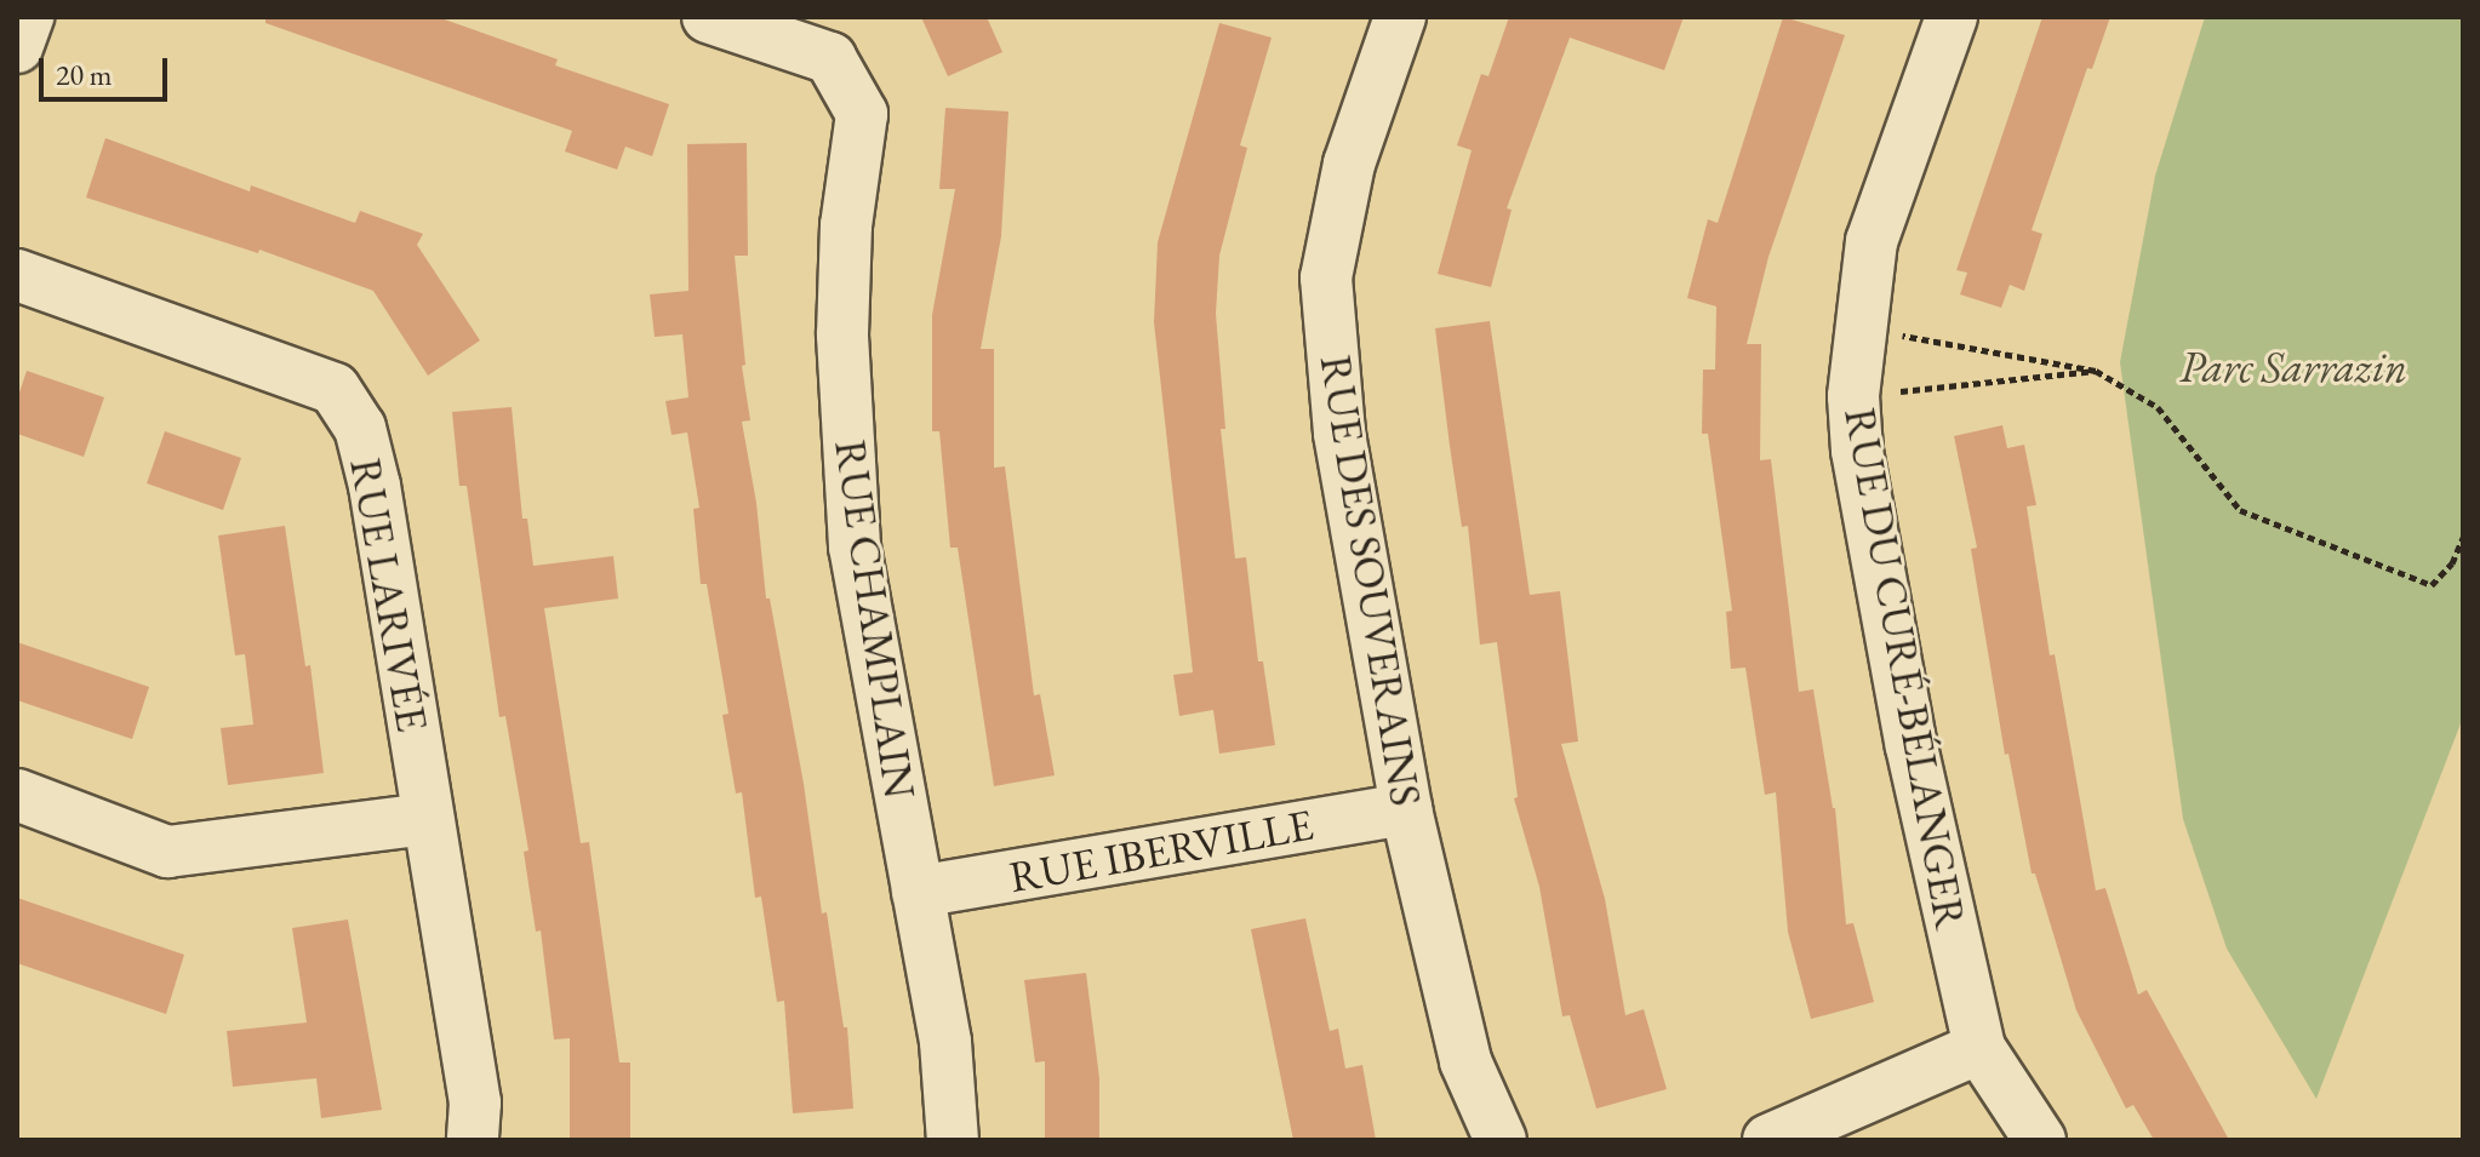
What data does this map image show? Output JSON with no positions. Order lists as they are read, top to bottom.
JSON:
{
  "streets": {
    "street": [
      "RUE DES SOUVERAINS",
      "RUE LARIVÉE",
      "RUE CHAMPLAIN",
      "RUE DU CURÉ-BÉLANGER",
      "RUE IBERVILLE"
    ]
  },
  "crossings": [
    ["RUE DES SOUVERAINS", "RUE IBERVILLE"],
    ["RUE CHAMPLAIN", "RUE IBERVILLE"]
  ],
  "parks": ["Parc Sarrazin"],
  "scale_bar": "20 m"
}
